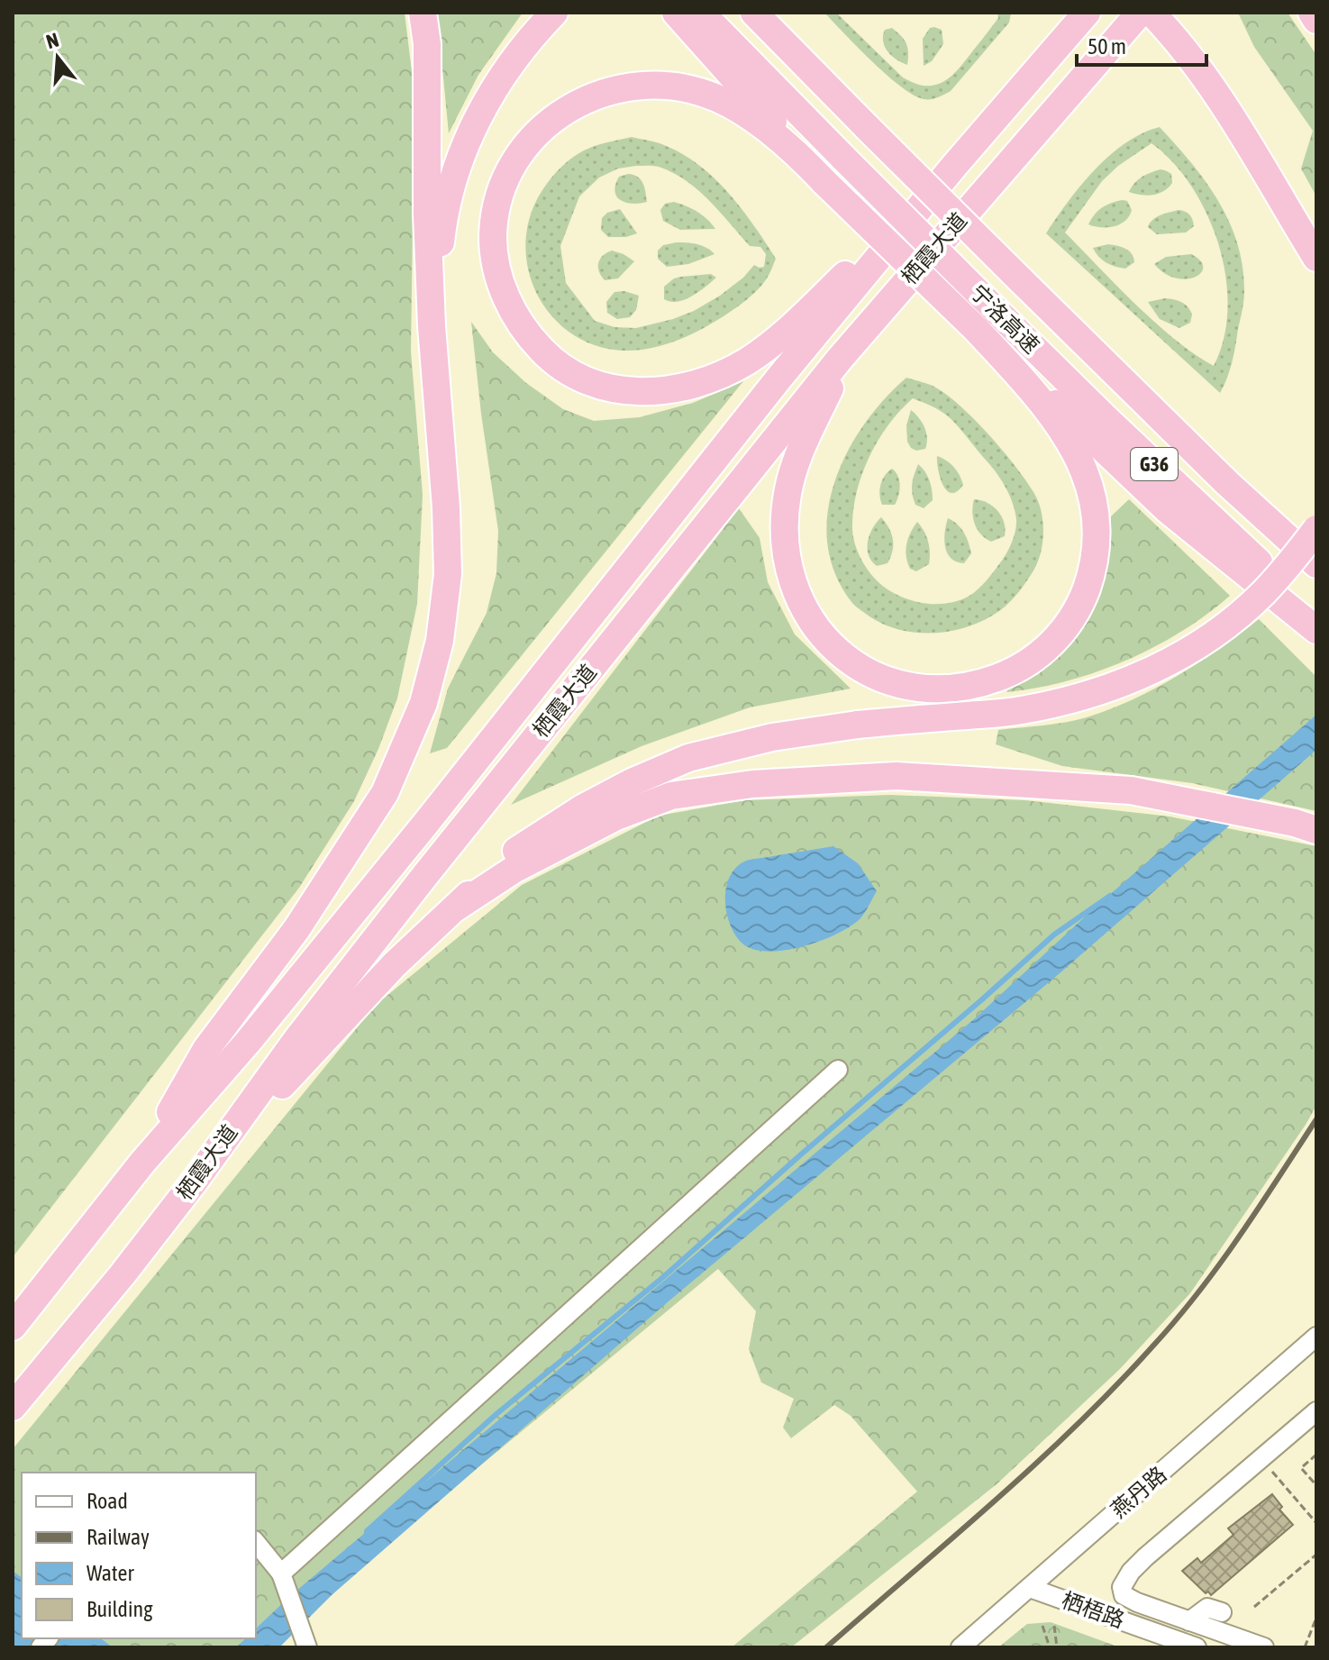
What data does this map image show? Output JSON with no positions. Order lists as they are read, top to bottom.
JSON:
{
  "streets": {
    "highway": ["栖霞大道", "宁洛高速", "G36"],
    "street": ["燕丹路", "栖梧路"]
  },
  "crossings": [
    ["燕丹路", "栖梧路"]
  ],
  "legend": [
    "Road",
    "Railway",
    "Water",
    "Building"
  ],
  "scale_bar": "50 m",
  "north": "top"
}
